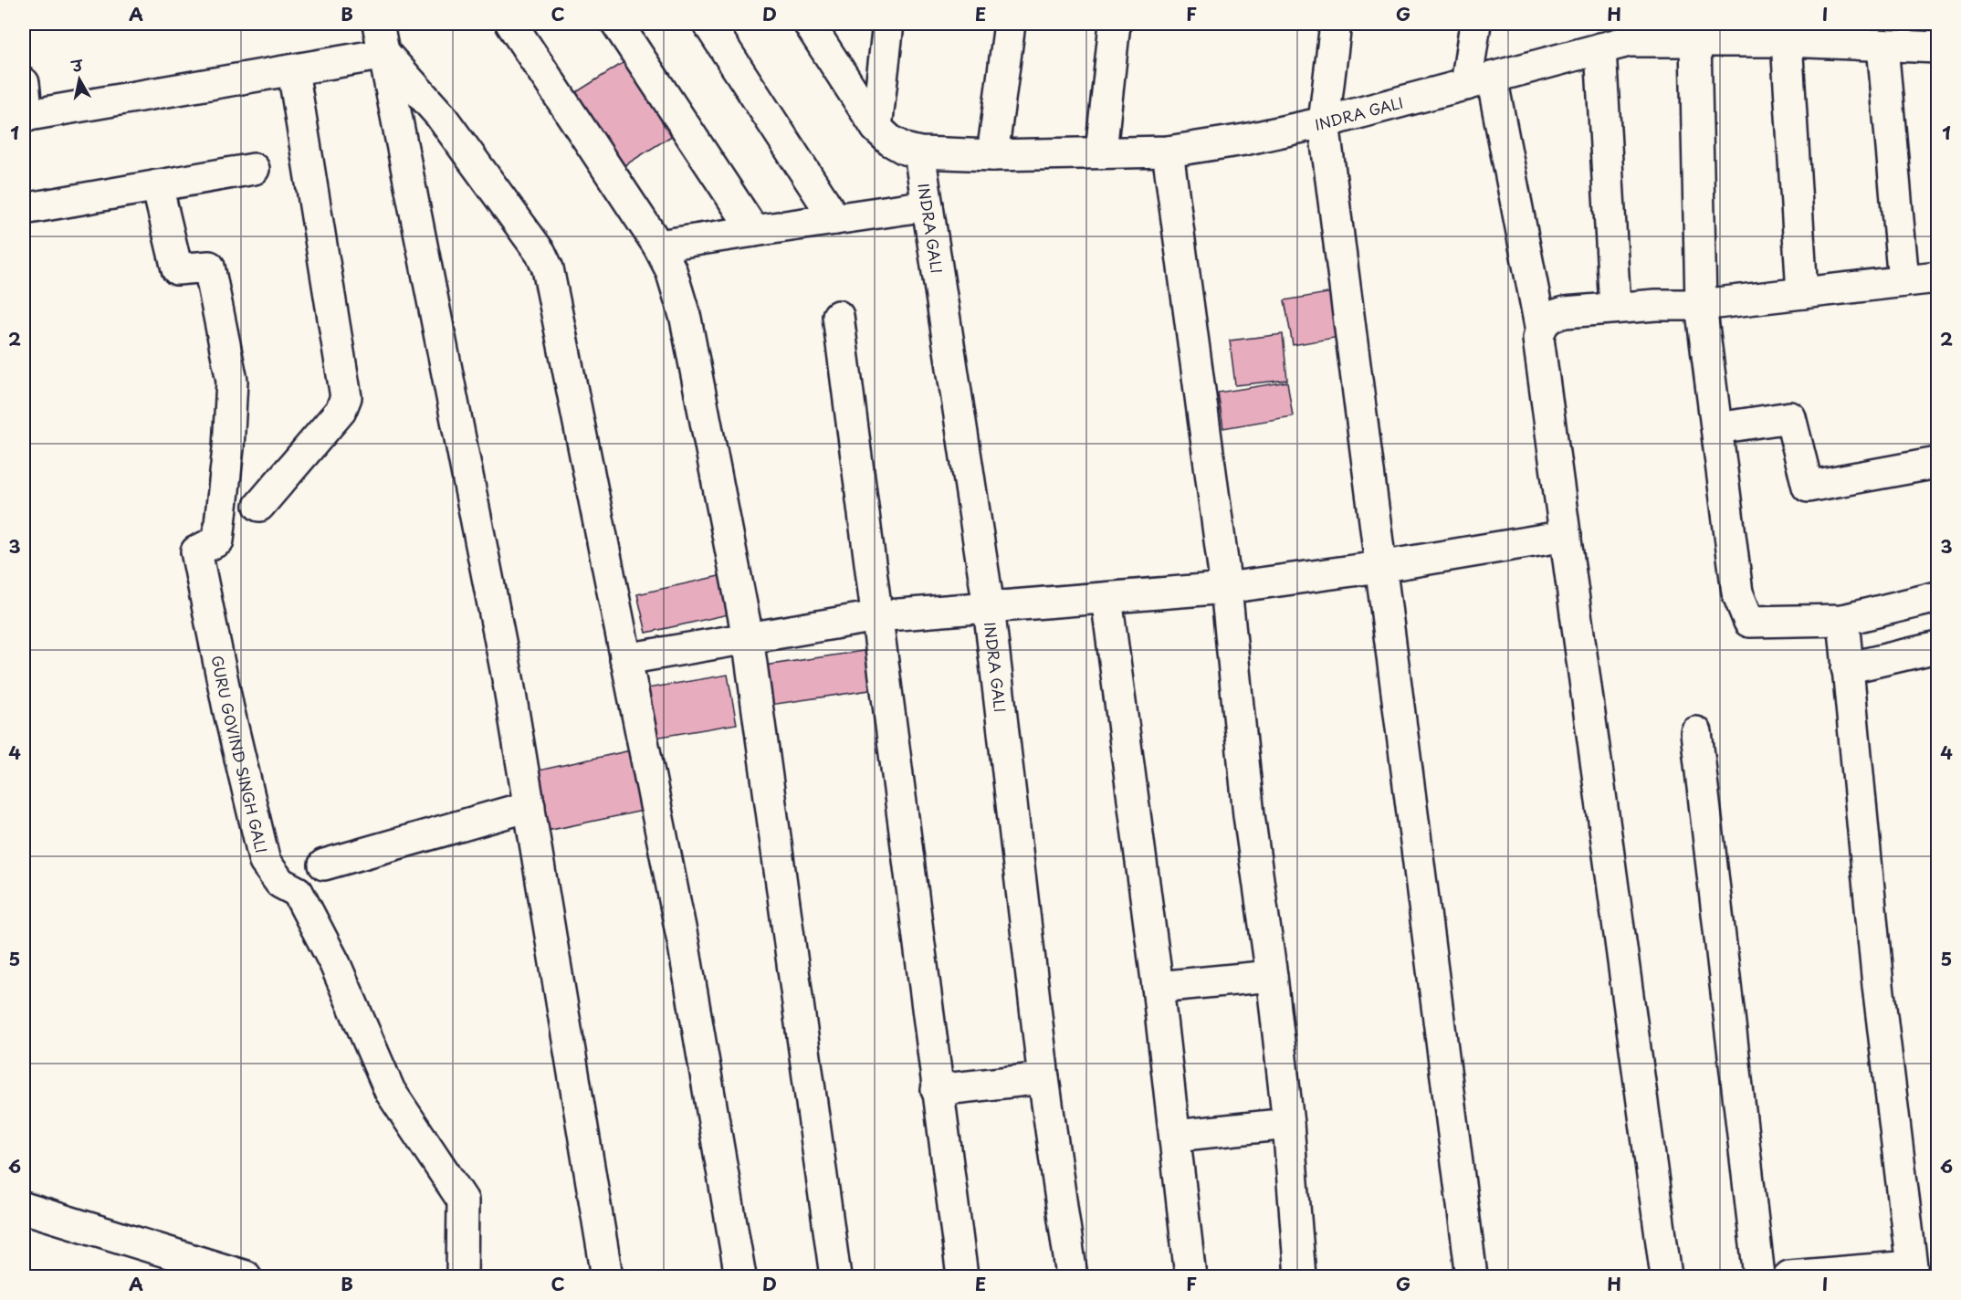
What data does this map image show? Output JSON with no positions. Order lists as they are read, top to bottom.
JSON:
{
  "streets": {
    "street": ["INDRA GALI", "GURU GOVIND SINGH GALI"]
  },
  "north": "top",
  "grid": {
    "columns": [
      "A",
      "B",
      "C",
      "D",
      "E",
      "F",
      "G",
      "H",
      "I"
    ],
    "rows": [
      "1",
      "2",
      "3",
      "4",
      "5",
      "6"
    ]
  }
}
